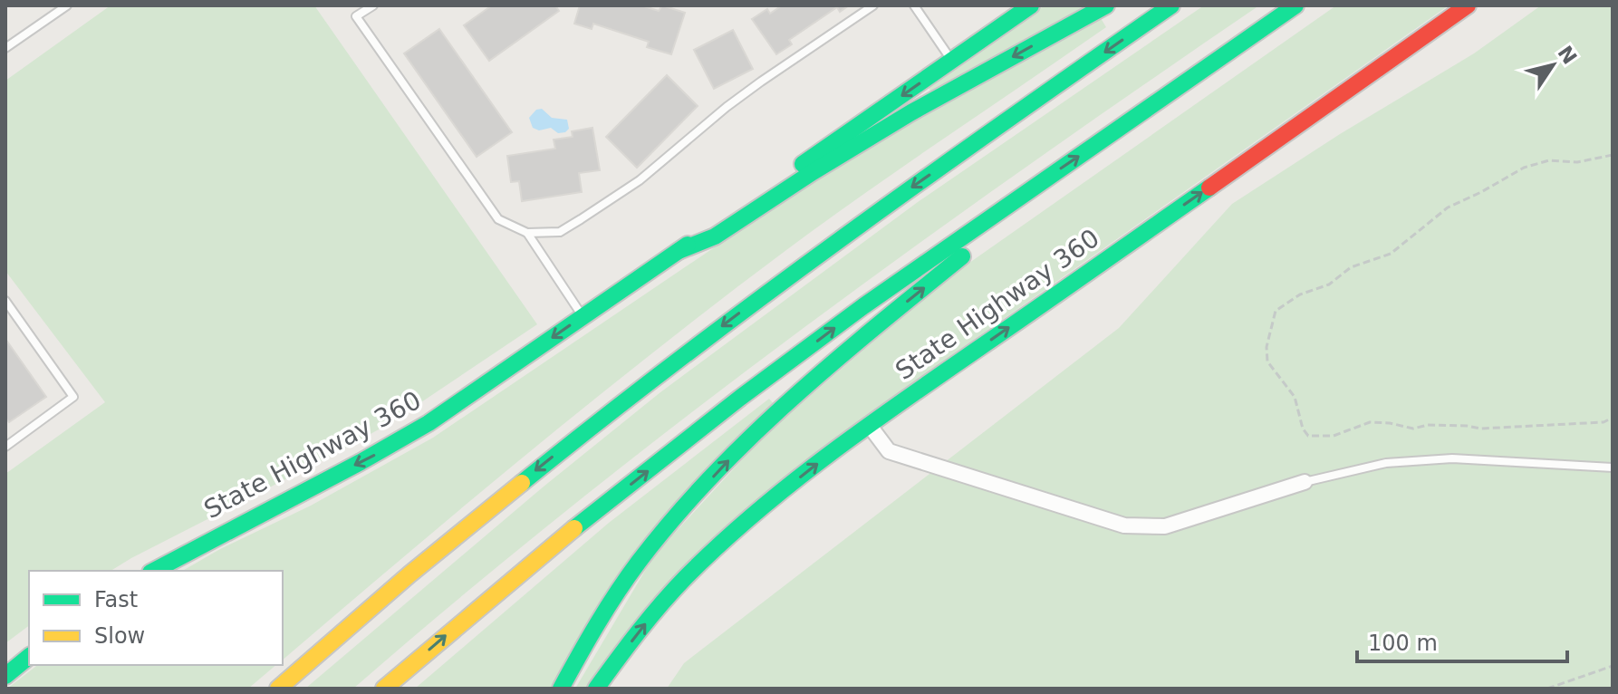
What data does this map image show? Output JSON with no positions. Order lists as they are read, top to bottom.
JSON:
{
  "streets": {
    "main road": ["State Highway 360"]
  },
  "legend": ["Fast", "Slow"],
  "scale_bar": "100 m",
  "north": "top right"
}
